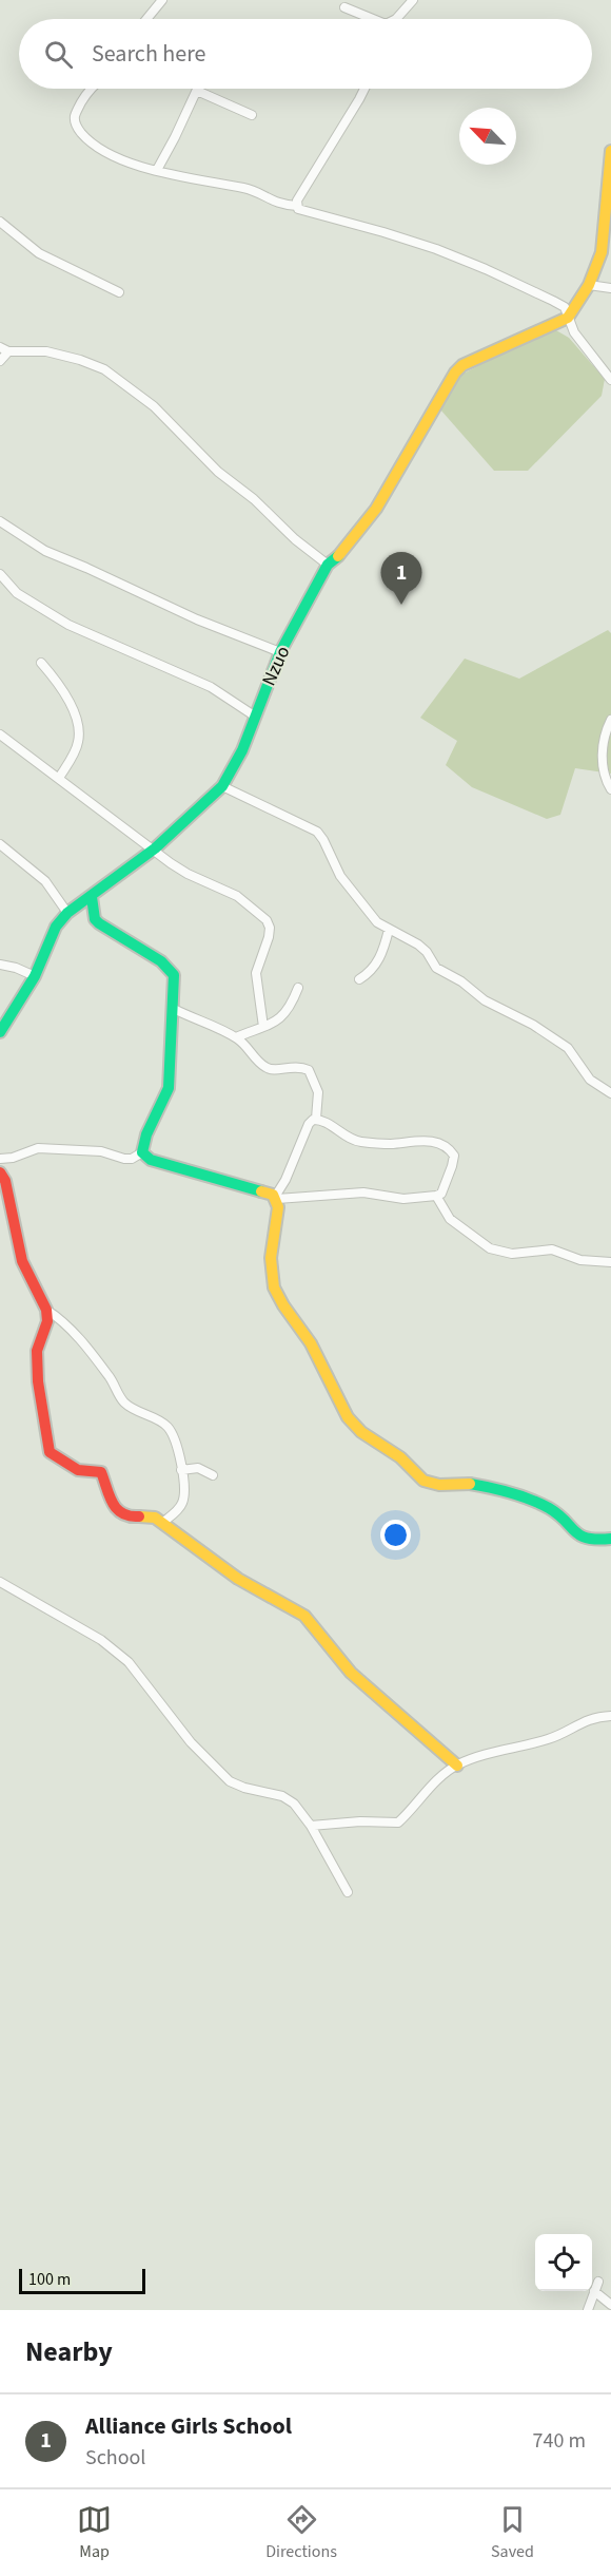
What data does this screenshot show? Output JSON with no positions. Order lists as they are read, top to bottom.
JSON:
{
  "streets": {
    "street": ["Nzuo"]
  },
  "scale_bar": "100 m",
  "north": "top left",
  "page": {
    "search": "Search here",
    "pins": "1",
    "scale": "100 m",
    "heading": "Nearby",
    "list": [
      {
        "mark": "1",
        "name": "Alliance Girls School",
        "note": "School",
        "value": "740 m"
      }
    ],
    "nav": ["Map", "Directions", "Saved"]
  }
}
